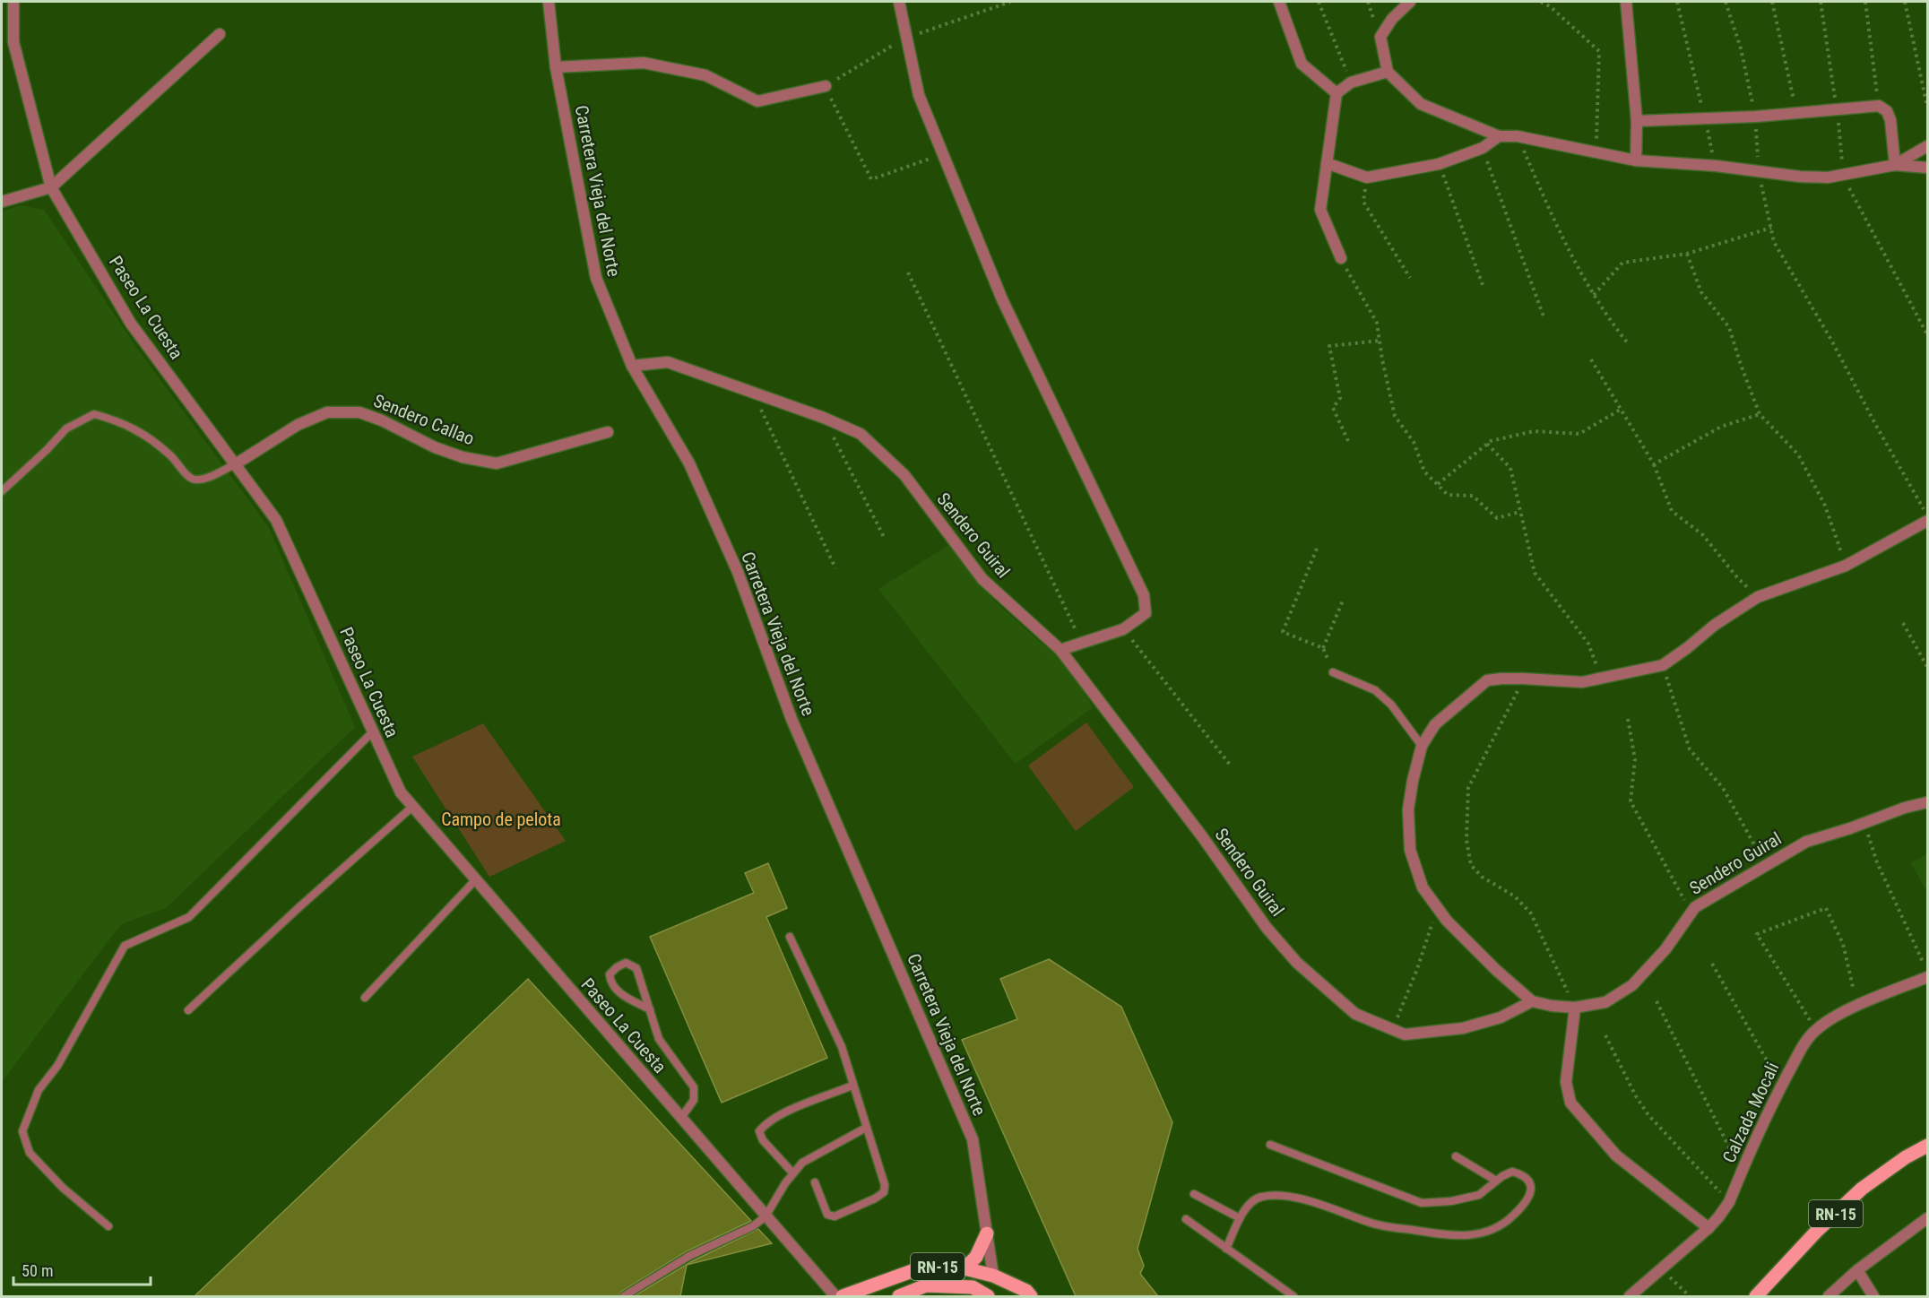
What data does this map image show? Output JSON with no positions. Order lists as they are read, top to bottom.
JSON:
{
  "streets": {
    "main road": ["RN-15"],
    "street": [
      "Carretera Vieja del Norte",
      "Paseo La Cuesta",
      "Sendero Callao",
      "Sendero Guiral",
      "Calzada Mocali"
    ]
  },
  "crossings": [
    ["Carretera Vieja del Norte", "Sendero Guiral"],
    ["Carretera Vieja del Norte", "RN-15"],
    ["Paseo La Cuesta", "Sendero Callao"]
  ],
  "parks": ["Campo de pelota"],
  "scale_bar": "50 m"
}
